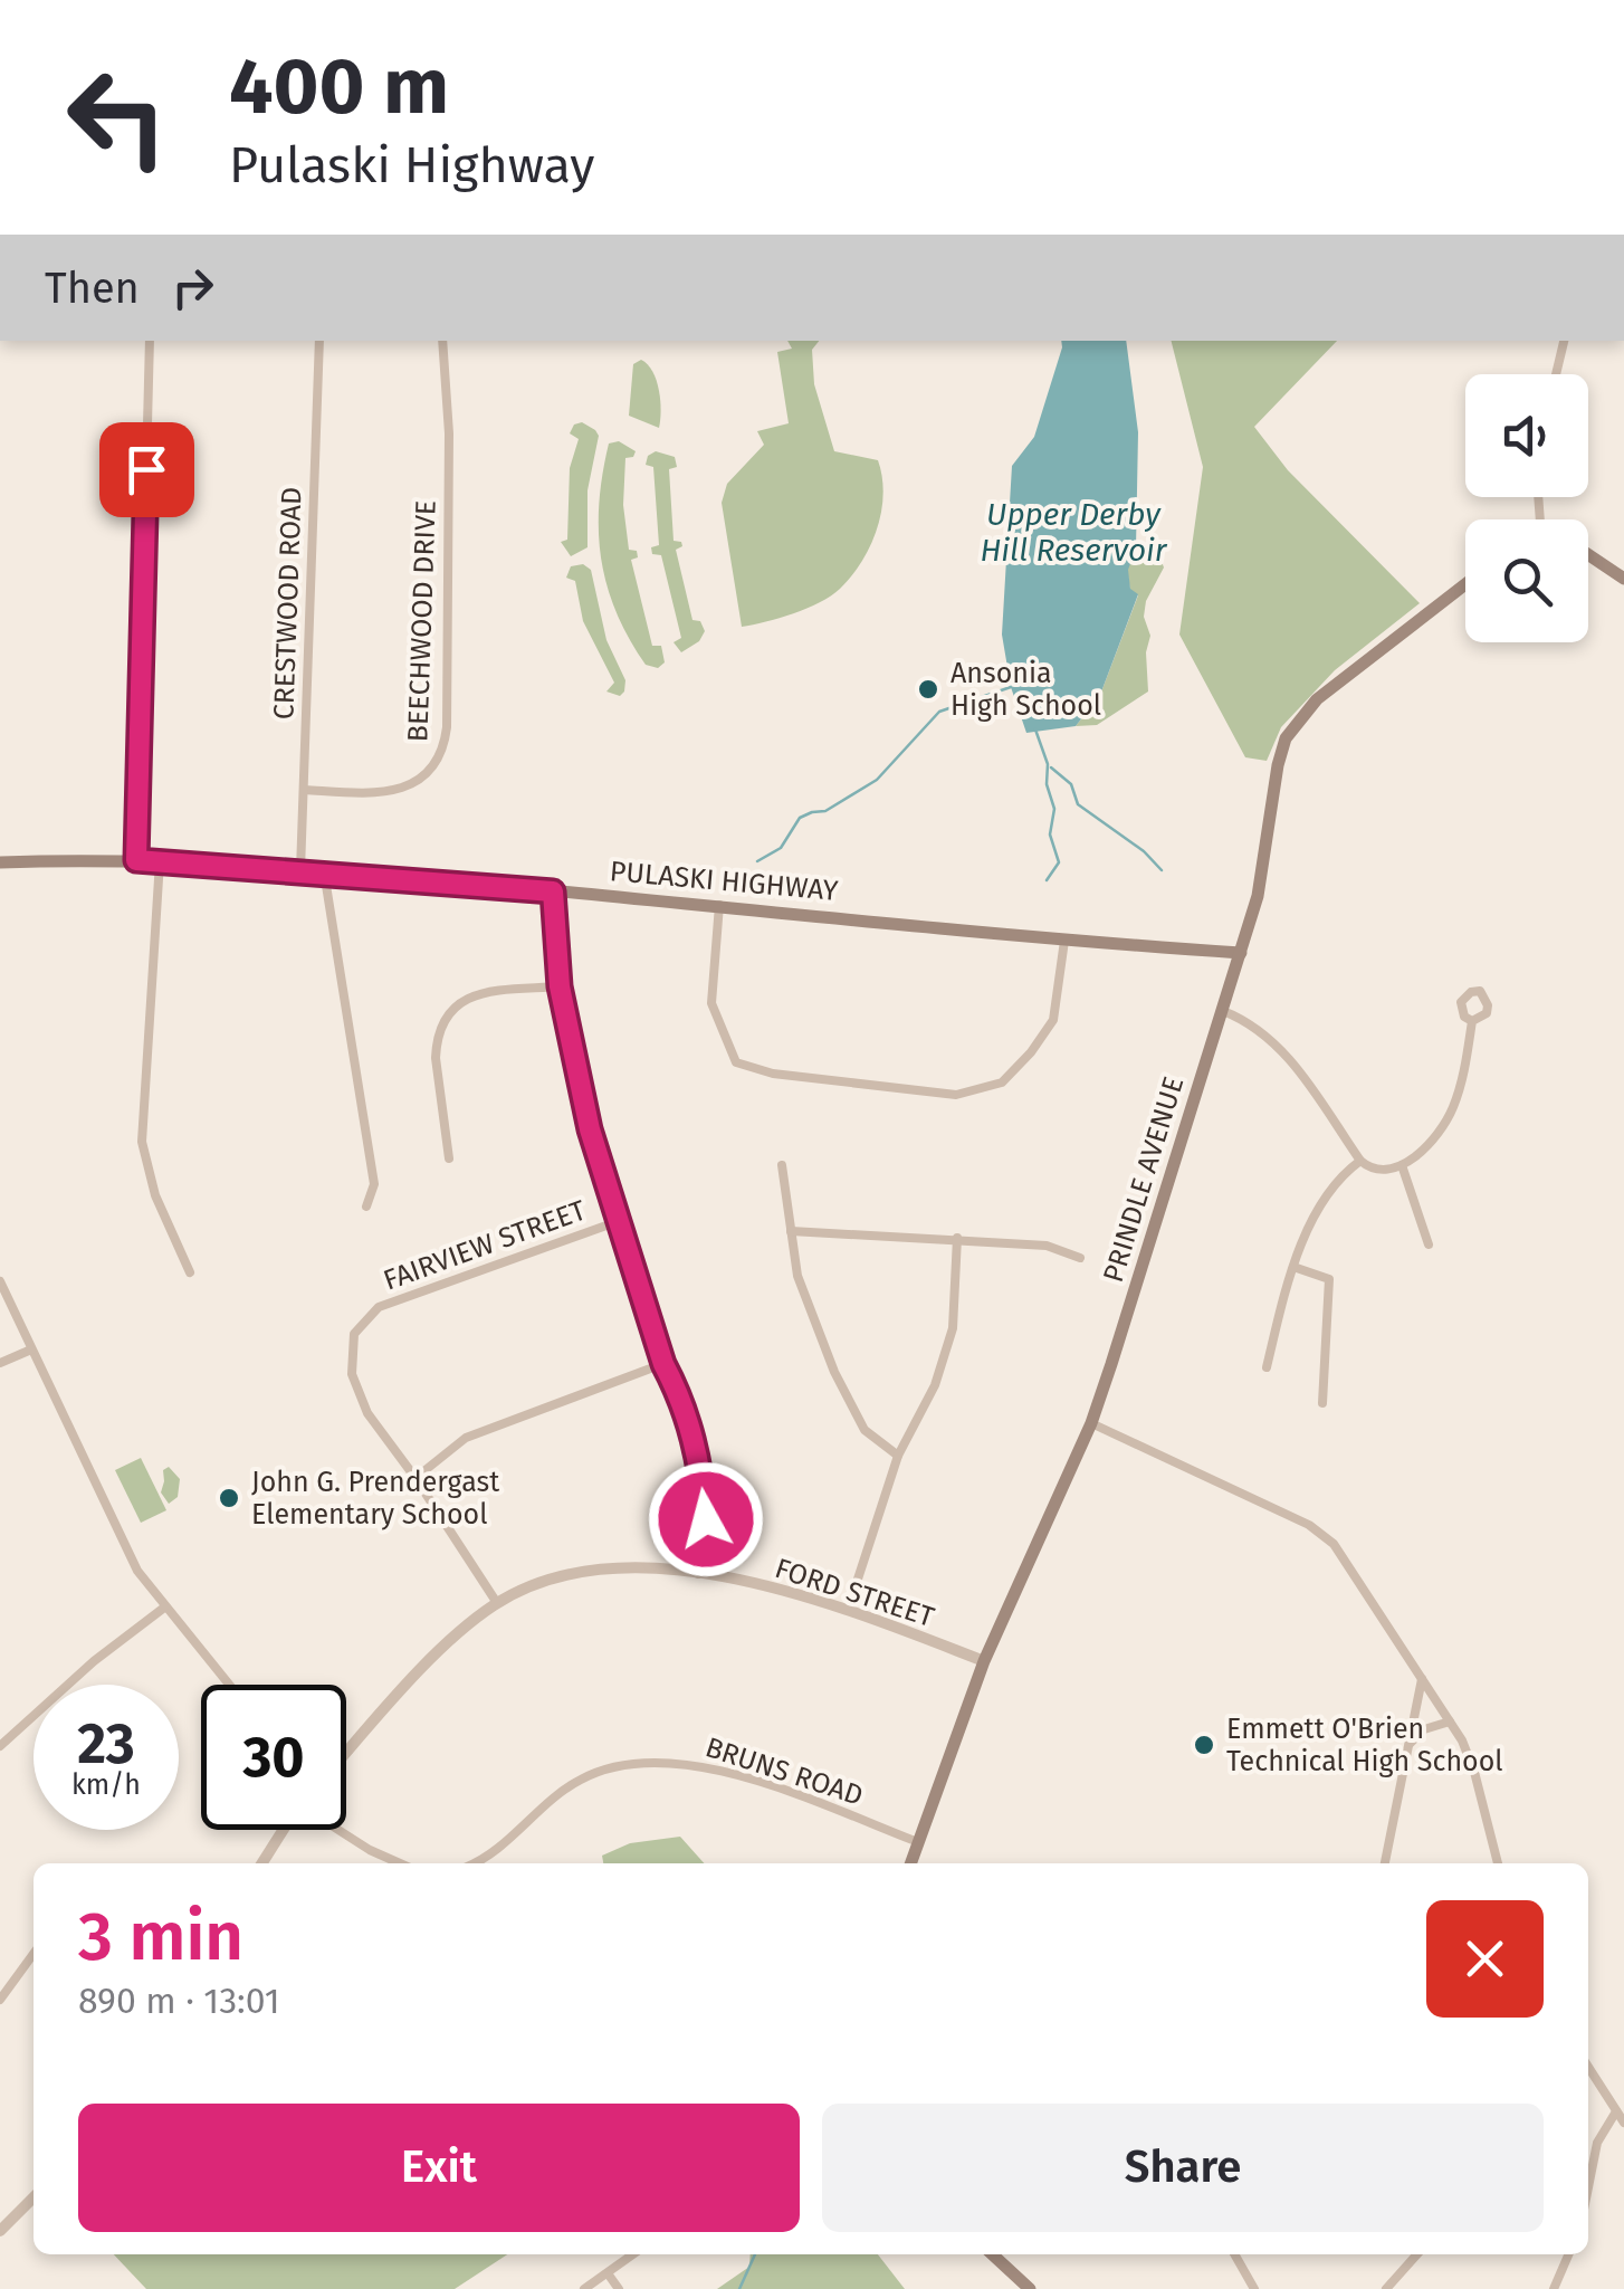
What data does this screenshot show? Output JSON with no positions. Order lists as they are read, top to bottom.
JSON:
{
  "streets": {
    "main road": ["PULASKI HIGHWAY", "PRINDLE AVENUE"],
    "street": [
      "CRESTWOOD ROAD",
      "BEECHWOOD DRIVE",
      "FAIRVIEW STREET",
      "FORD STREET",
      "BRUNS ROAD"
    ]
  },
  "crossings": [
    ["CRESTWOOD ROAD", "BEECHWOOD DRIVE"],
    ["CRESTWOOD ROAD", "PULASKI HIGHWAY"],
    ["PULASKI HIGHWAY", "PRINDLE AVENUE"],
    ["PRINDLE AVENUE", "FORD STREET"],
    ["PRINDLE AVENUE", "BRUNS ROAD"],
    ["FAIRVIEW STREET", "FORD STREET"]
  ],
  "water": ["Upper Derby Hill Reservoir"],
  "places": ["Ansonia High School", "John G. Prendergast Elementary School", "Emmett O'Brien Technical High School"],
  "page": {
    "turn": ["400 m", "Pulaski Highway"],
    "then": "Then",
    "speed": "23 km/h",
    "limit": "30",
    "heading": ["3 min", "890 m · 13:01"],
    "buttons": ["Exit", "Share"]
  }
}
